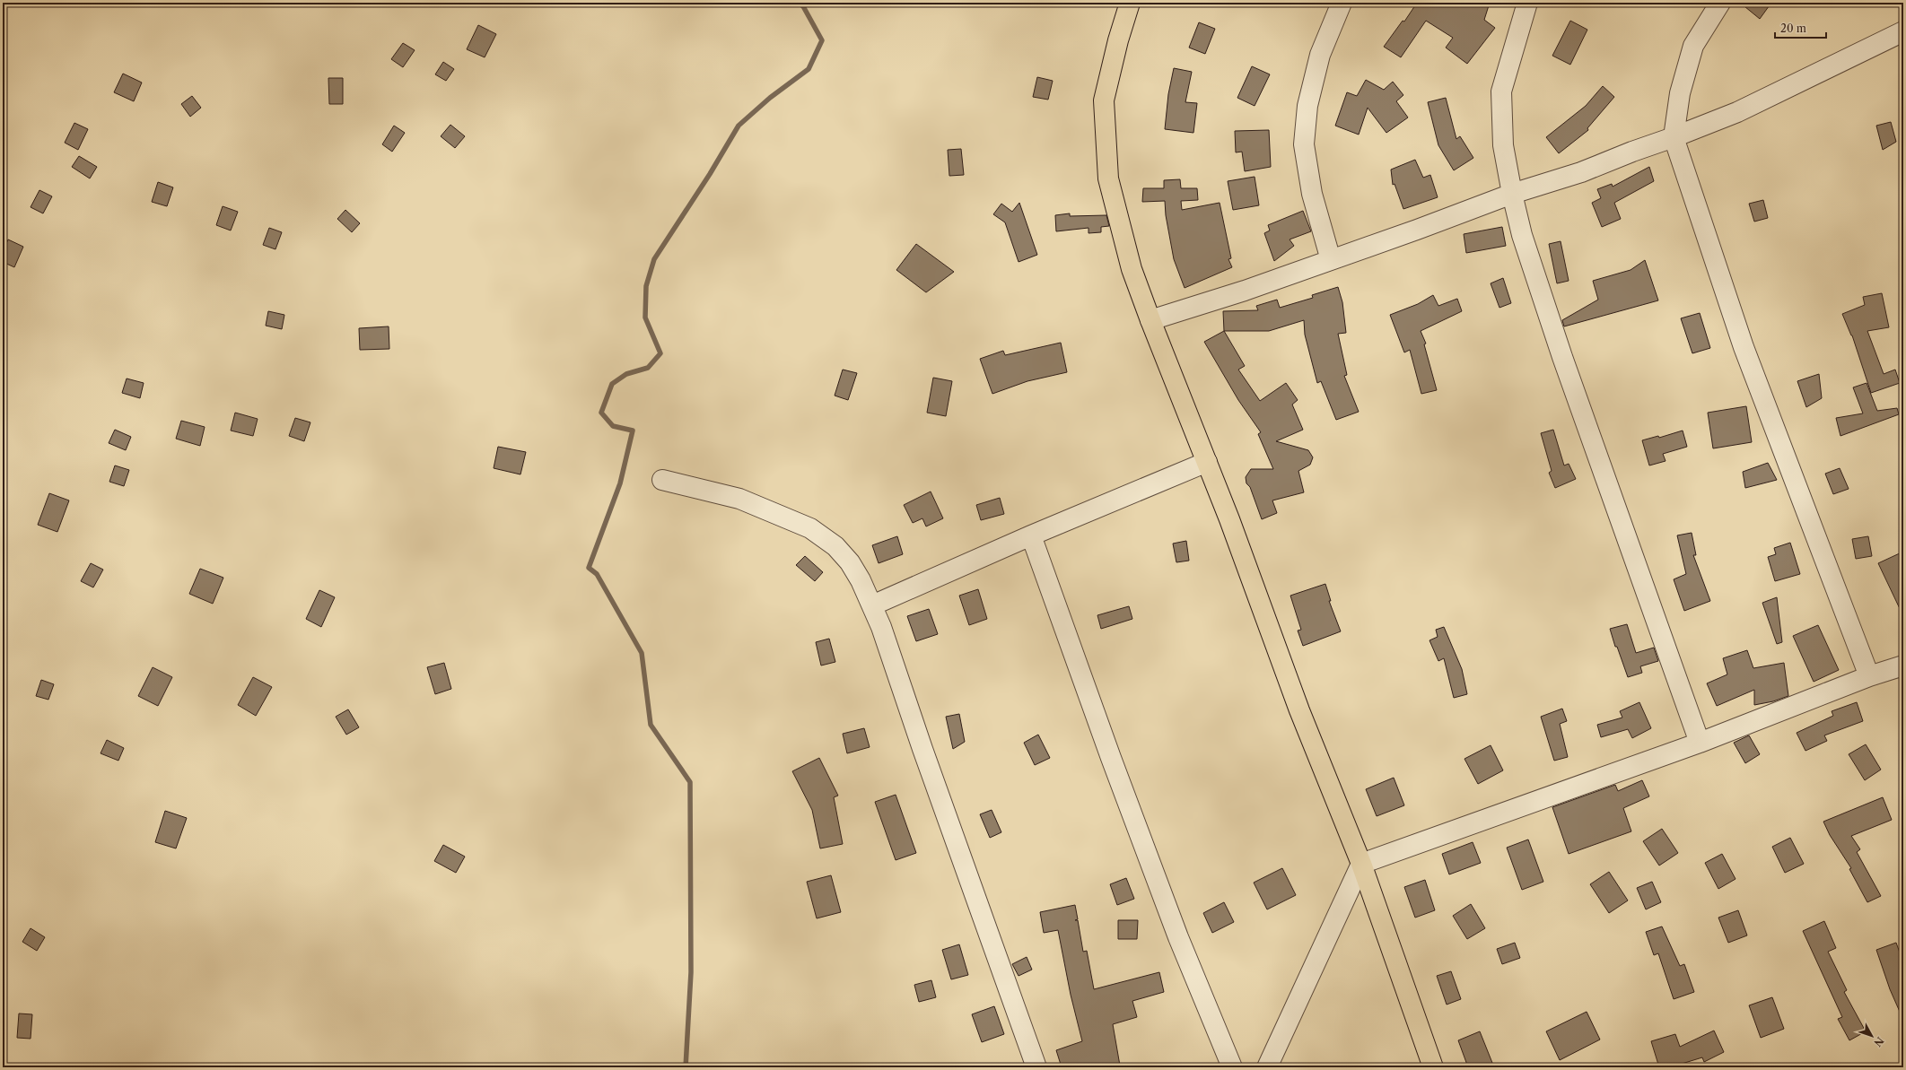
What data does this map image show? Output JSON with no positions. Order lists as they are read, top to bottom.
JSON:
{
  "scale_bar": "20 m",
  "north": "bottom right"
}
